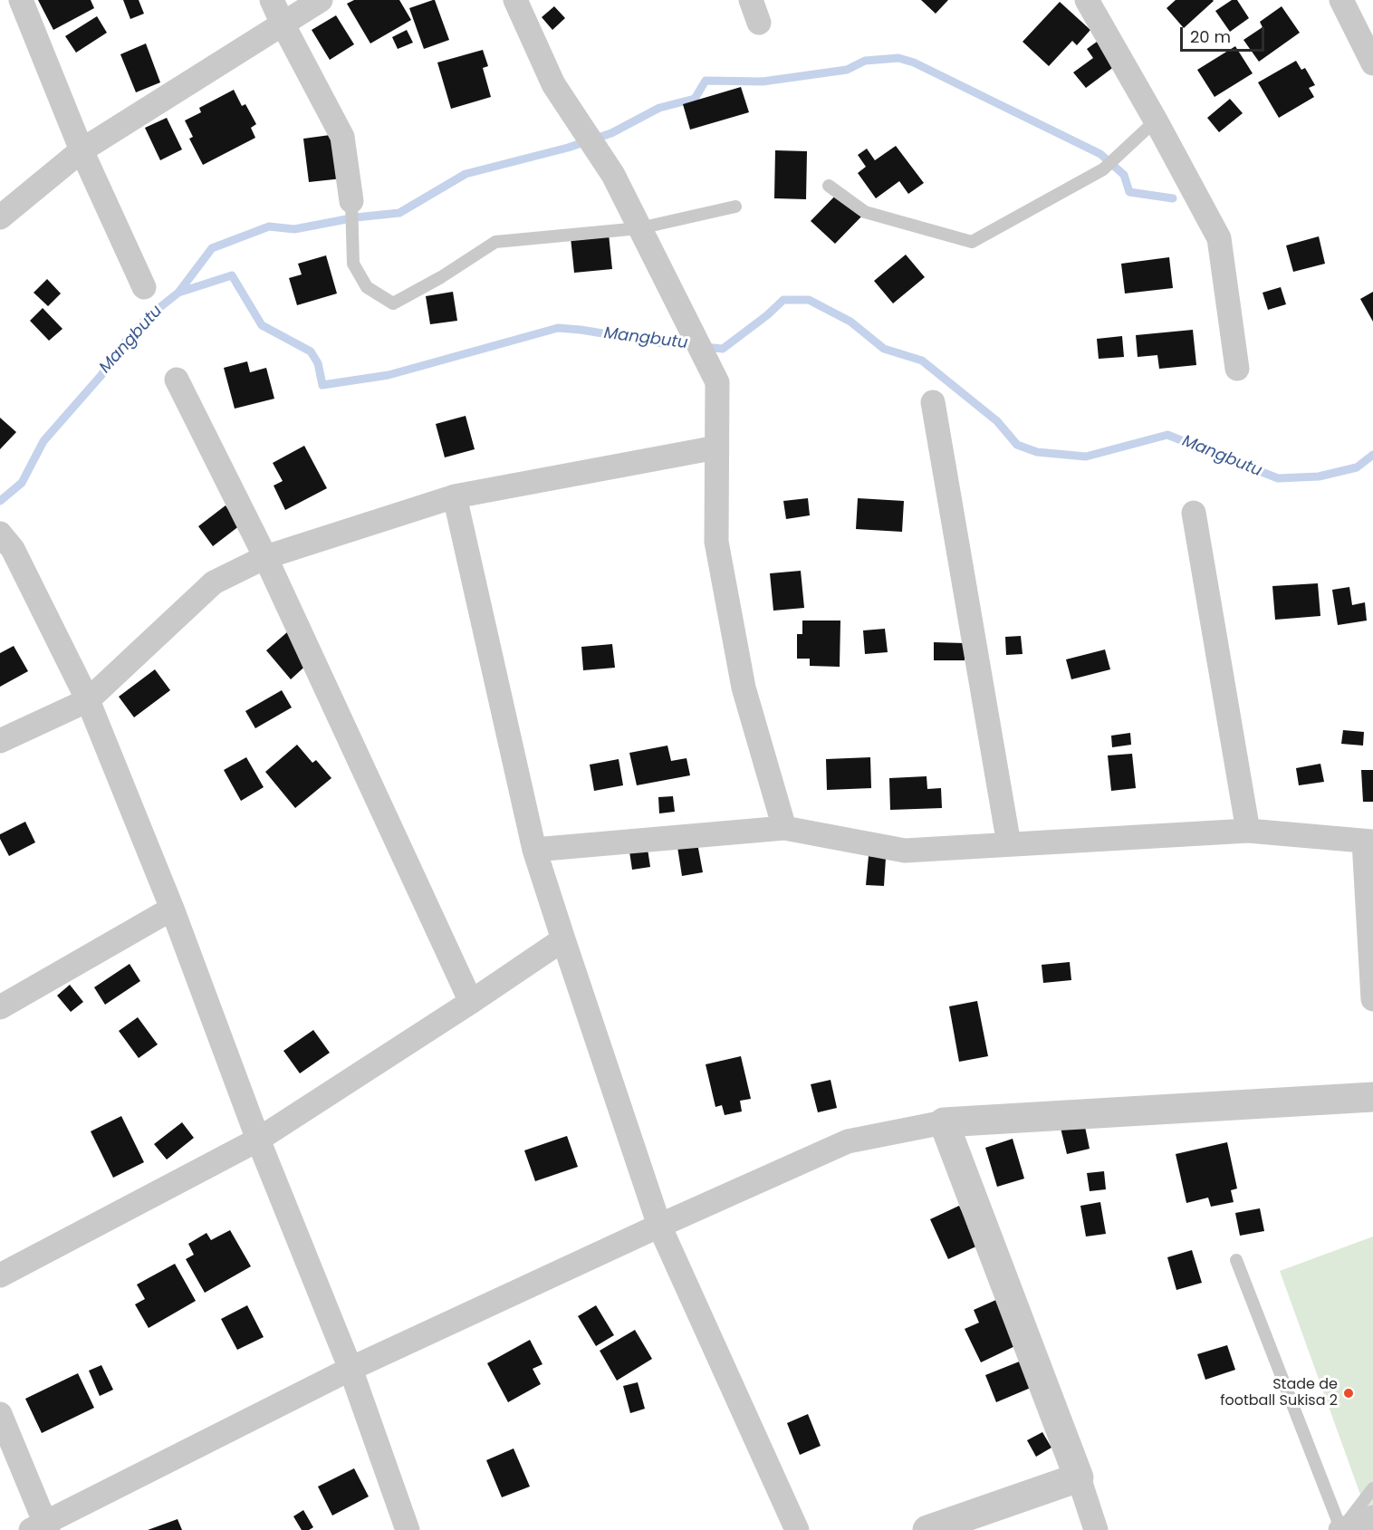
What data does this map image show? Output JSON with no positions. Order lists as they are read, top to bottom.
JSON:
{
  "water": ["Mangbutu"],
  "places": ["Stade de football Sukisa 2"],
  "scale_bar": "20 m"
}
